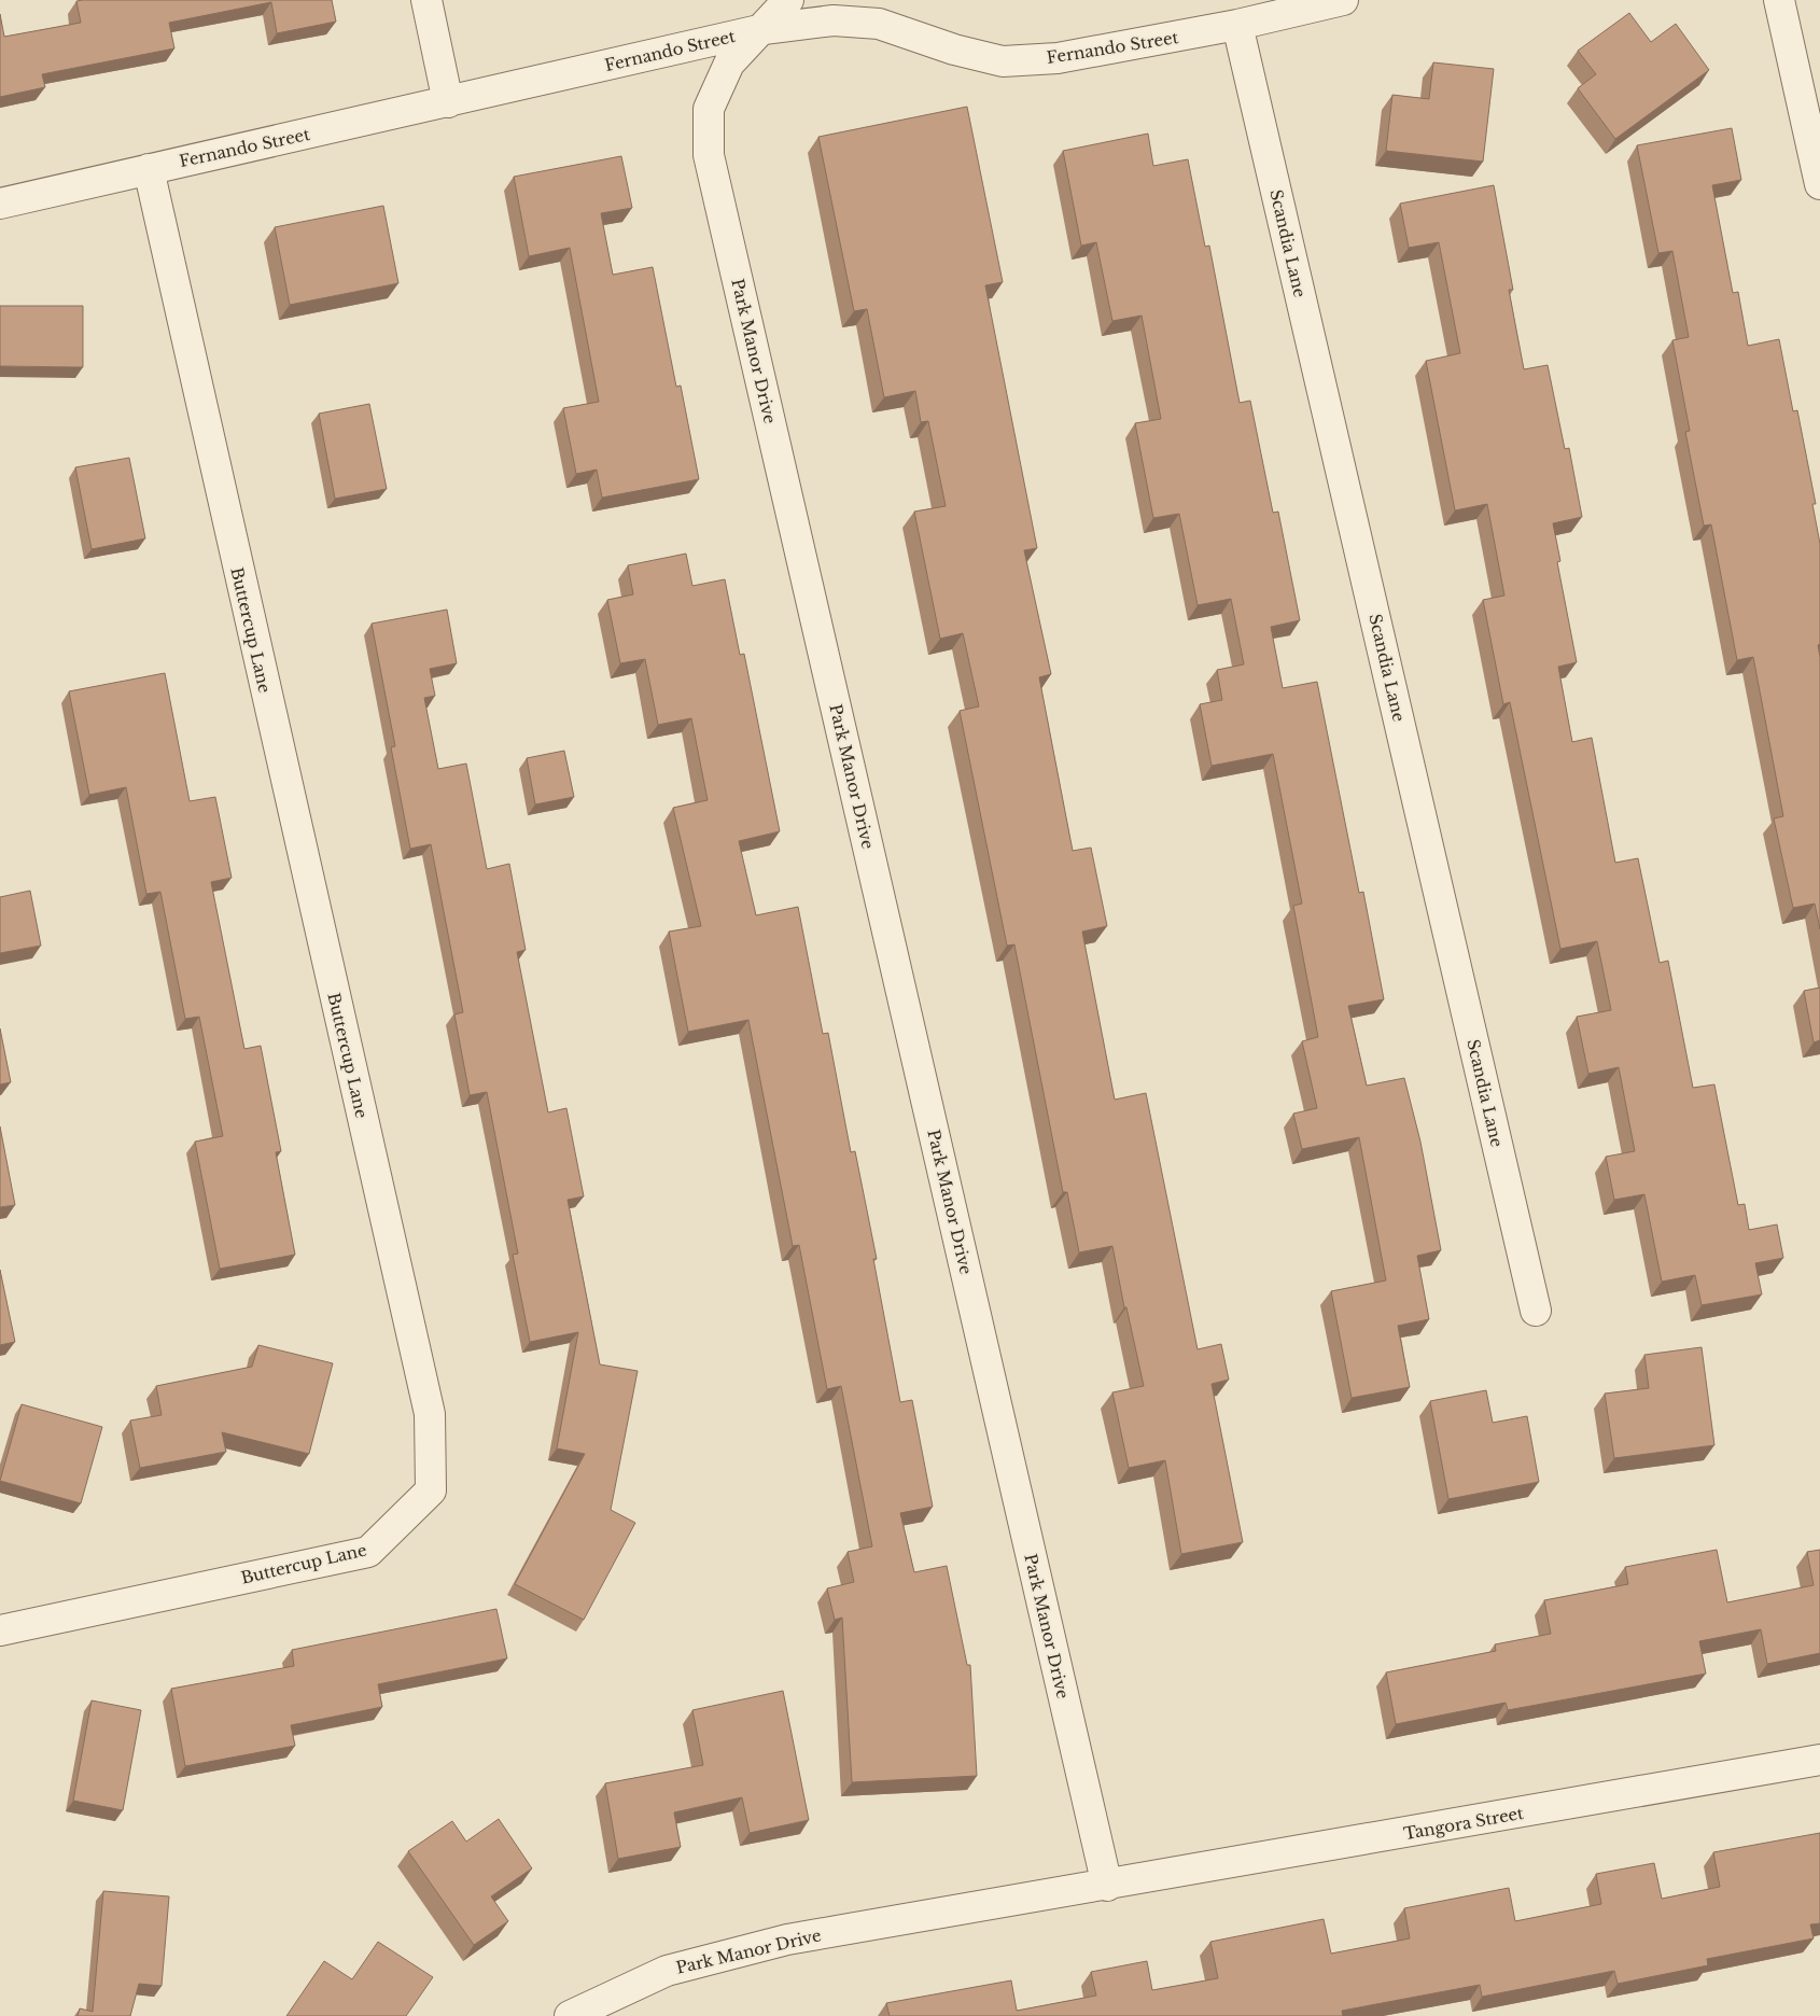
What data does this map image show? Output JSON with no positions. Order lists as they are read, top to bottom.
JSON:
{
  "streets": {
    "street": [
      "Fernando Street",
      "Scandia Lane",
      "Park Manor Drive",
      "Buttercup Lane",
      "Tangora Street"
    ]
  },
  "crossings": [
    ["Fernando Street", "Scandia Lane"],
    ["Fernando Street", "Park Manor Drive"],
    ["Fernando Street", "Buttercup Lane"],
    ["Park Manor Drive", "Tangora Street"]
  ]
}
